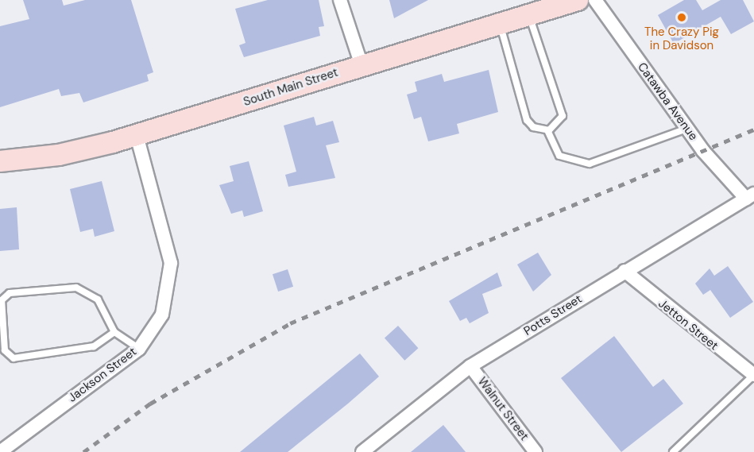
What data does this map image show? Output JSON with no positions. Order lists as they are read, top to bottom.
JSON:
{
  "streets": {
    "main road": ["South Main Street"],
    "street": [
      "Catawba Avenue",
      "Potts Street",
      "Jetton Street",
      "Jackson Street",
      "Walnut Street"
    ]
  },
  "crossings": [
    ["South Main Street", "Jackson Street"],
    ["Catawba Avenue", "Potts Street"],
    ["Potts Street", "Jetton Street"],
    ["Potts Street", "Walnut Street"]
  ],
  "places": ["The Crazy Pig in Davidson"]
}
